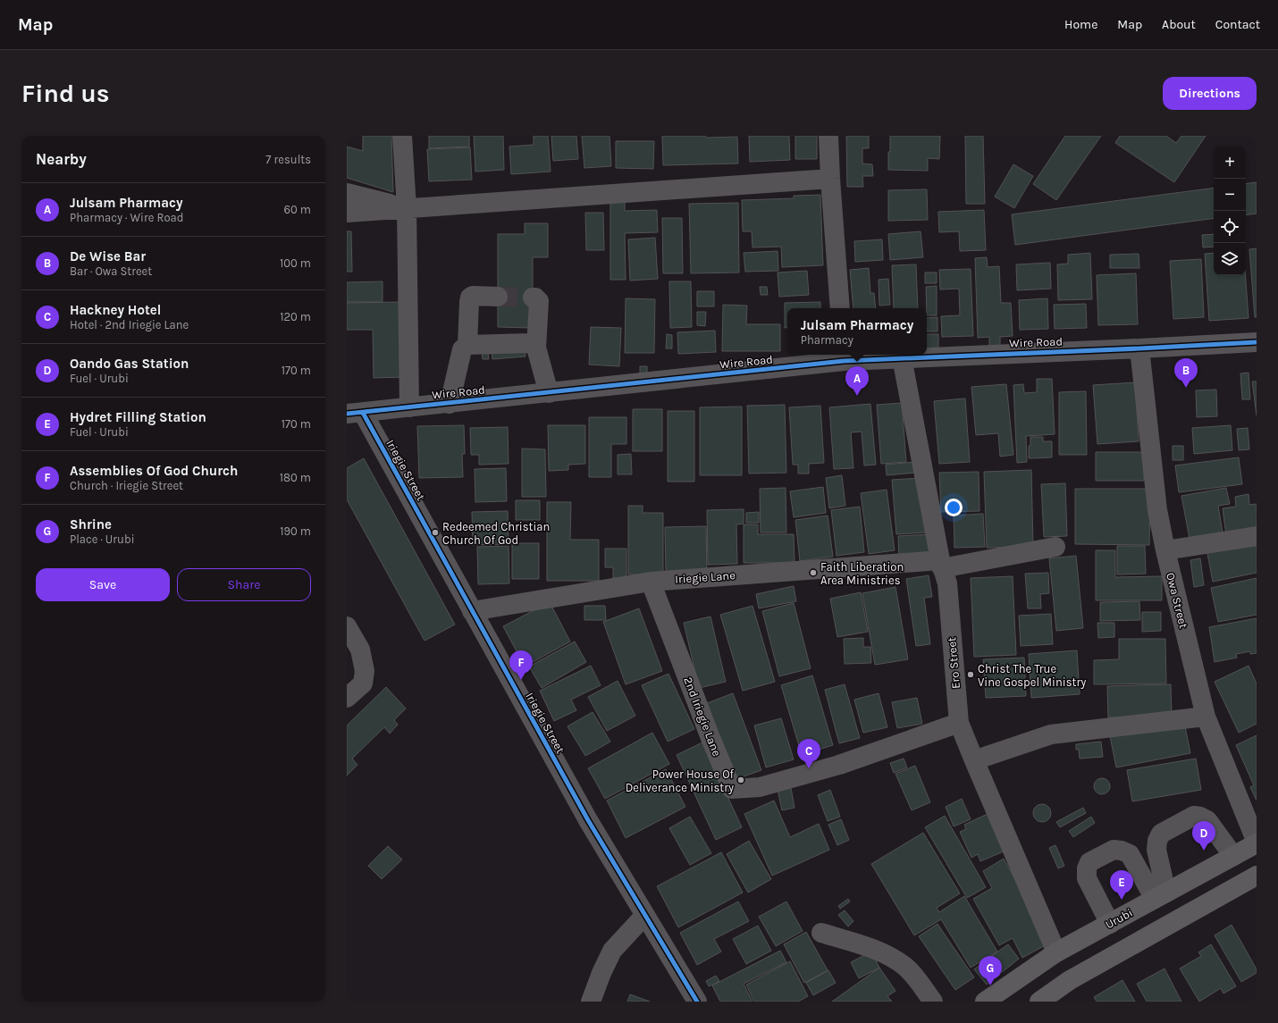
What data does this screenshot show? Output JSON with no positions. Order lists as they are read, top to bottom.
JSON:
{
  "streets": {
    "highway": ["Urubi"],
    "street": [
      "Wire Road",
      "Iriegie Street",
      "Iriegie Lane",
      "Owa Street",
      "Ero Street",
      "2nd Iriegie Lane"
    ]
  },
  "crossings": [
    ["Wire Road", "Iriegie Street"],
    ["Wire Road", "Owa Street"],
    ["Wire Road", "Ero Street"],
    ["Iriegie Street", "Iriegie Lane"],
    ["Iriegie Lane", "Ero Street"],
    ["Iriegie Lane", "2nd Iriegie Lane"],
    ["Owa Street", "Urubi"],
    ["Ero Street", "2nd Iriegie Lane"],
    ["Ero Street", "Urubi"]
  ],
  "places": [
    "Redeemed Christian Church Of God",
    "Faith Liberation Area Ministries",
    "Christ The True Vine Gospel Ministry",
    "Power House Of Deliverance Ministry"
  ],
  "page": {
    "header": "Map",
    "nav": [
      "Home",
      "Map",
      "About",
      "Contact"
    ],
    "buttons": [
      "Directions",
      ["Save", "Share"]
    ],
    "title": "Find us",
    "heading": ["Nearby", "7 results"],
    "map_buttons": ["+", "−"],
    "list": [
      {
        "mark": "A",
        "name": "Julsam Pharmacy",
        "note": "Pharmacy · Wire Road",
        "value": "60 m"
      },
      {
        "mark": "B",
        "name": "De Wise Bar",
        "note": "Bar · Owa Street",
        "value": "100 m"
      },
      {
        "mark": "C",
        "name": "Hackney Hotel",
        "note": "Hotel · 2nd Iriegie Lane",
        "value": "120 m"
      },
      {
        "mark": "D",
        "name": "Oando Gas Station",
        "note": "Fuel · Urubi",
        "value": "170 m"
      },
      {
        "mark": "E",
        "name": "Hydret Filling Station",
        "note": "Fuel · Urubi",
        "value": "170 m"
      },
      {
        "mark": "F",
        "name": "Assemblies Of God Church",
        "note": "Church · Iriegie Street",
        "value": "180 m"
      },
      {
        "mark": "G",
        "name": "Shrine",
        "note": "Place · Urubi",
        "value": "190 m"
      }
    ],
    "popup": ["Julsam Pharmacy", "Pharmacy"],
    "pins": [
      "B",
      "A",
      "F",
      "C",
      "D",
      "E",
      "G"
    ]
  }
}
